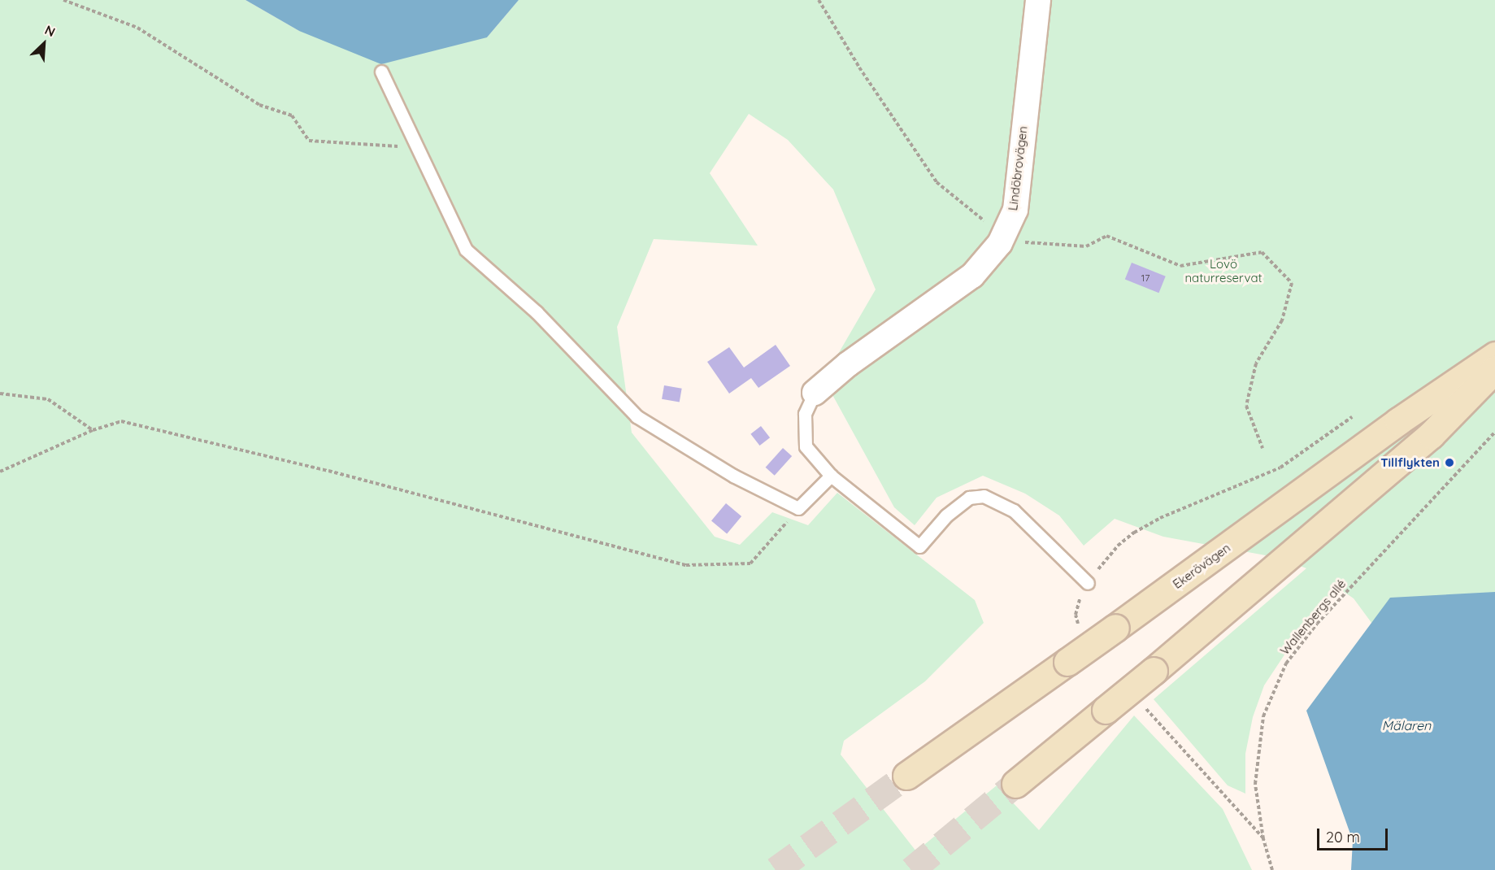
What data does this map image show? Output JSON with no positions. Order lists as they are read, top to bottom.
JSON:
{
  "streets": {
    "main road": ["Ekerövägen"],
    "street": ["Lindöbrovägen"],
    "path": ["Wallenbergs allé"]
  },
  "water": ["Mälaren"],
  "parks": ["Lovö naturreservat"],
  "places": ["Tillflykten"],
  "house_numbers": ["17"],
  "scale_bar": "20 m",
  "north": "top right"
}
